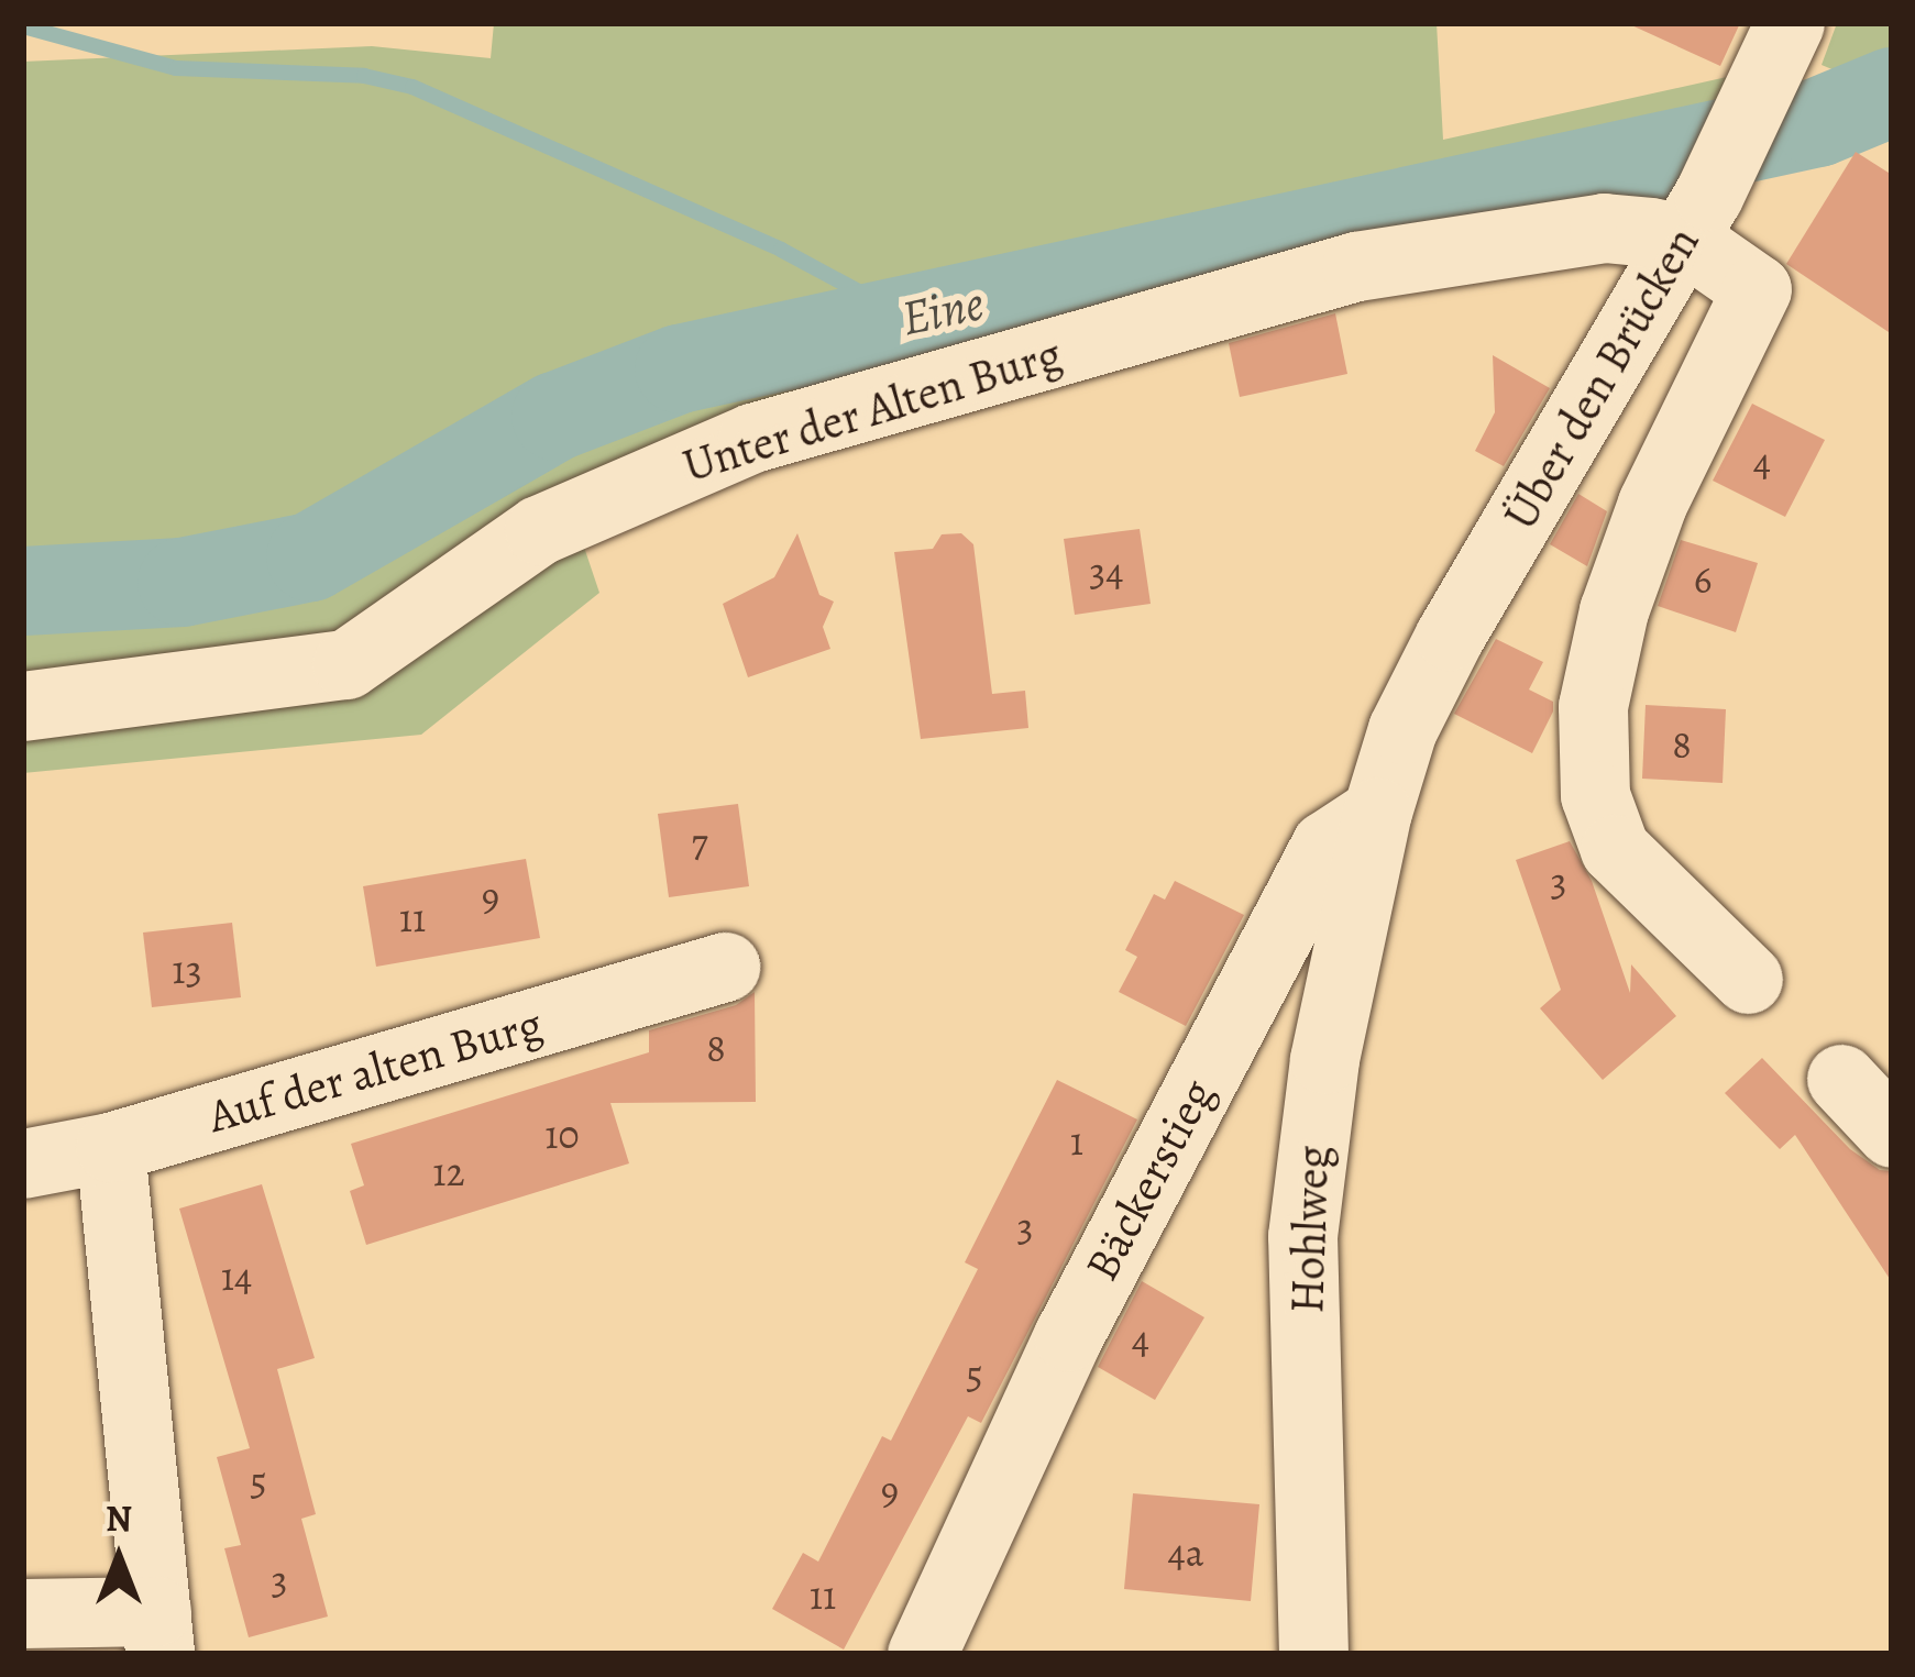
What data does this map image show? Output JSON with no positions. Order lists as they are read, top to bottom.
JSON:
{
  "streets": {
    "street": [
      "Über den Brücken",
      "Unter der Alten Burg",
      "Auf der alten Burg",
      "Bäckerstieg",
      "Hohlweg"
    ]
  },
  "crossings": [
    ["Über den Brücken", "Unter der Alten Burg"],
    ["Über den Brücken", "Bäckerstieg"],
    ["Über den Brücken", "Hohlweg"],
    ["Bäckerstieg", "Hohlweg"]
  ],
  "water": ["Eine"],
  "house_numbers": [
    "4",
    "34",
    "6",
    "8",
    "7",
    "3",
    "9",
    "11",
    "13",
    "8",
    "10",
    "1",
    "12",
    "3",
    "14",
    "4",
    "5",
    "5",
    "9",
    "4a",
    "3",
    "11"
  ],
  "north": "top"
}
